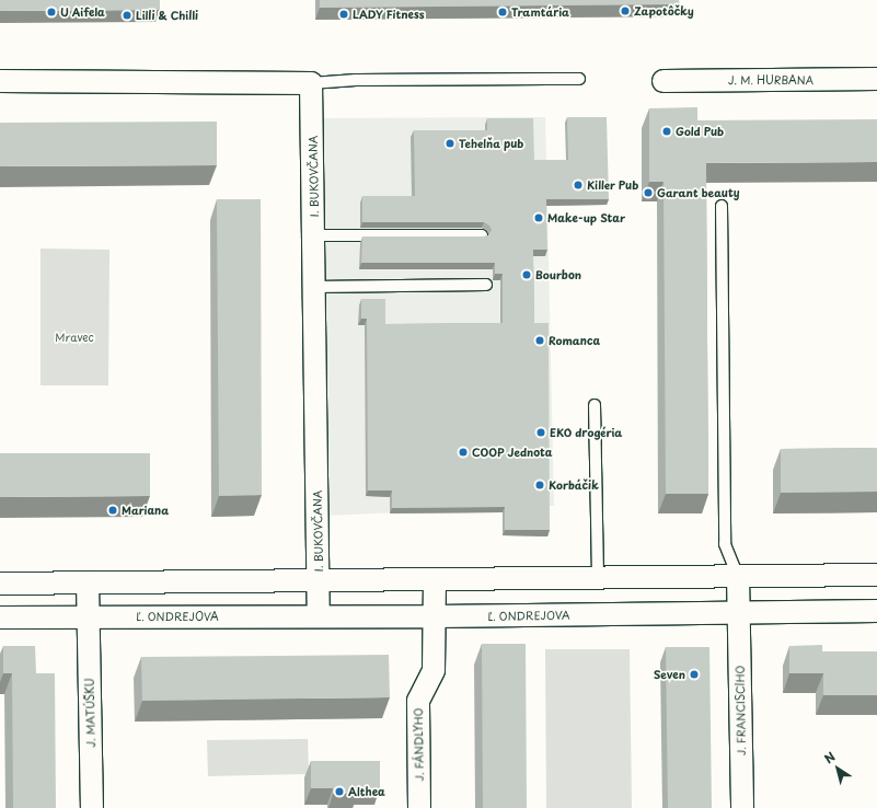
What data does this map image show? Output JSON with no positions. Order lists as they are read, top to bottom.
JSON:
{
  "streets": {
    "street": [
      "J. M. HURBANA",
      "I. BUKOVČANA",
      "Ľ. ONDREJOVA",
      "J. FRANCISCIHO",
      "J. MATÚŠKU",
      "J. FÁNDLYHO"
    ]
  },
  "crossings": [
    ["Ľ. ONDREJOVA", "J. FRANCISCIHO"],
    ["Ľ. ONDREJOVA", "J. MATÚŠKU"],
    ["Ľ. ONDREJOVA", "J. FÁNDLYHO"]
  ],
  "parks": ["Mravec"],
  "places": [
    "Zapotôčky",
    "U Aifela",
    "Tramtária",
    "LADY Fitness",
    "Lilli & Chilli",
    "Gold Pub",
    "Tehelňa pub",
    "Killer Pub",
    "Garant beauty",
    "Make-up Star",
    "Bourbon",
    "Romanca",
    "EKO drogéria",
    "COOP Jednota",
    "Korbáčik",
    "Mariana",
    "Seven",
    "Althea"
  ],
  "north": "top left"
}
